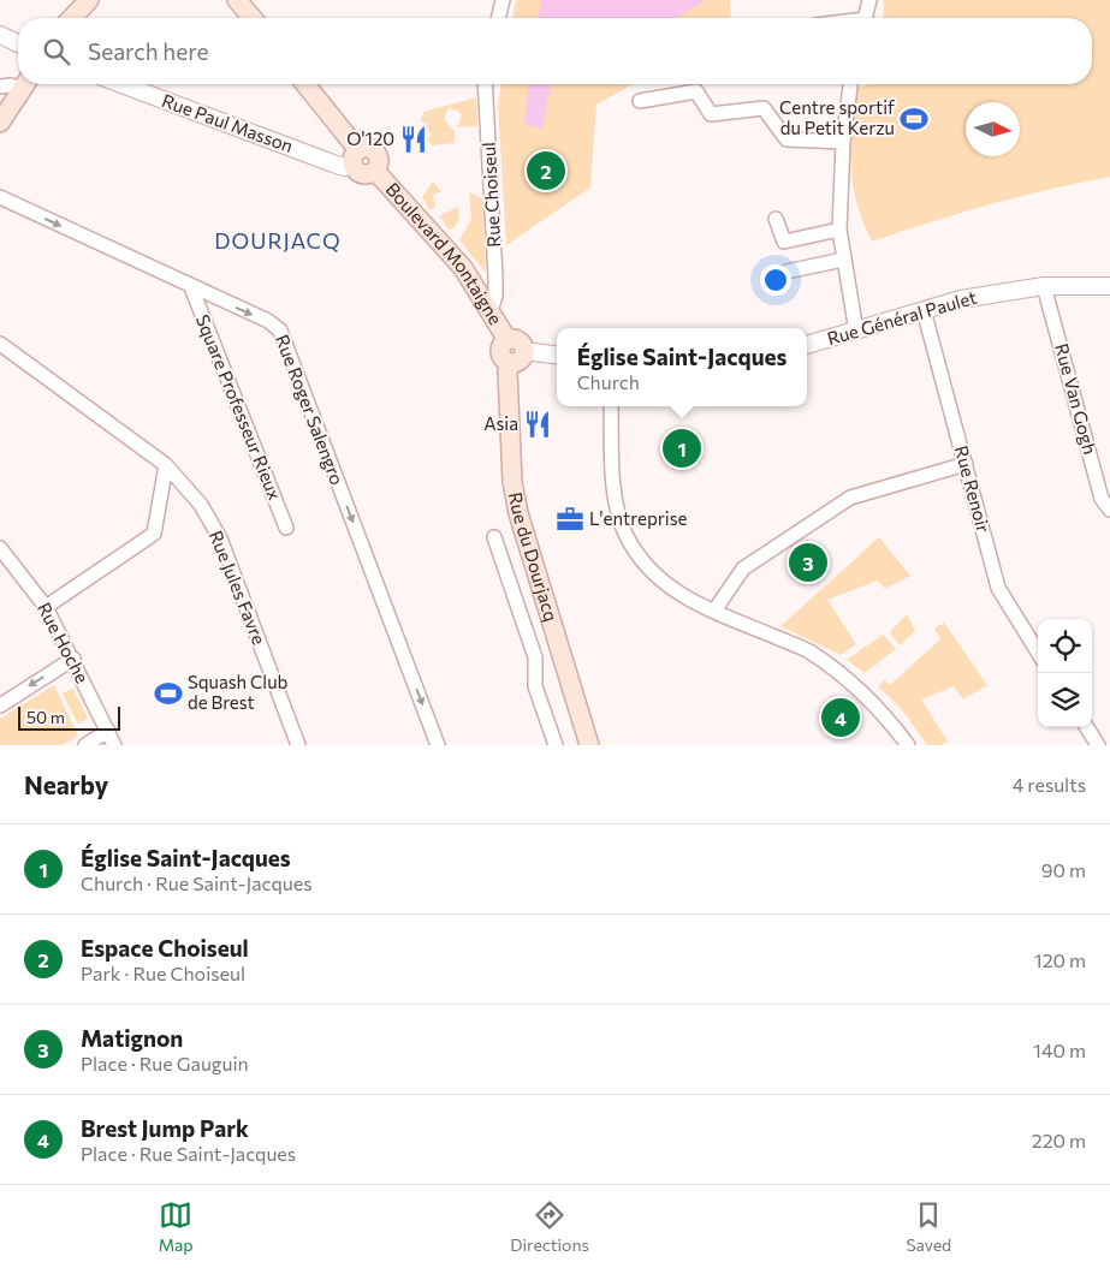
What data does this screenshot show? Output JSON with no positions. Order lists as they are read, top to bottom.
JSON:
{
  "streets": {
    "main road": ["Boulevard Montaigne", "Rue du Dourjacq"],
    "street": [
      "Rue Paul Masson",
      "Rue Choiseul",
      "Rue Général Paulet",
      "Rue Van Gogh",
      "Square Professeur Rieux",
      "Rue Roger Salengro",
      "Rue Renoir",
      "Rue Jules Favre",
      "Rue Hoche"
    ]
  },
  "crossings": [
    ["Rue Paul Masson", "Boulevard Montaigne"],
    ["Rue Choiseul", "Boulevard Montaigne"],
    ["Boulevard Montaigne", "Rue du Dourjacq"],
    ["Rue Général Paulet", "Rue Van Gogh"],
    ["Rue Général Paulet", "Rue Renoir"],
    ["Square Professeur Rieux", "Rue Roger Salengro"]
  ],
  "one_way": ["Rue Roger Salengro"],
  "districts": ["DOURJACQ"],
  "places": {
    "sports": ["Centre sportif du Petit Kerzu", "Squash Club de Brest"],
    "restaurant": ["O'120", "Asia"],
    "office": ["L'entreprise"]
  },
  "scale_bar": "50 m",
  "north": "right",
  "page": {
    "search": "Search here",
    "pins": [
      "2",
      "1",
      "3",
      "4"
    ],
    "popup": ["Église Saint-Jacques", "Church"],
    "scale": "50 m",
    "heading": ["Nearby", "4 results"],
    "list": [
      {
        "mark": "1",
        "name": "Église Saint-Jacques",
        "note": "Church · Rue Saint-Jacques",
        "value": "90 m"
      },
      {
        "mark": "2",
        "name": "Espace Choiseul",
        "note": "Park · Rue Choiseul",
        "value": "120 m"
      },
      {
        "mark": "3",
        "name": "Matignon",
        "note": "Place · Rue Gauguin",
        "value": "140 m"
      },
      {
        "mark": "4",
        "name": "Brest Jump Park",
        "note": "Place · Rue Saint-Jacques",
        "value": "220 m"
      }
    ],
    "nav": ["Map", "Directions", "Saved"]
  }
}
